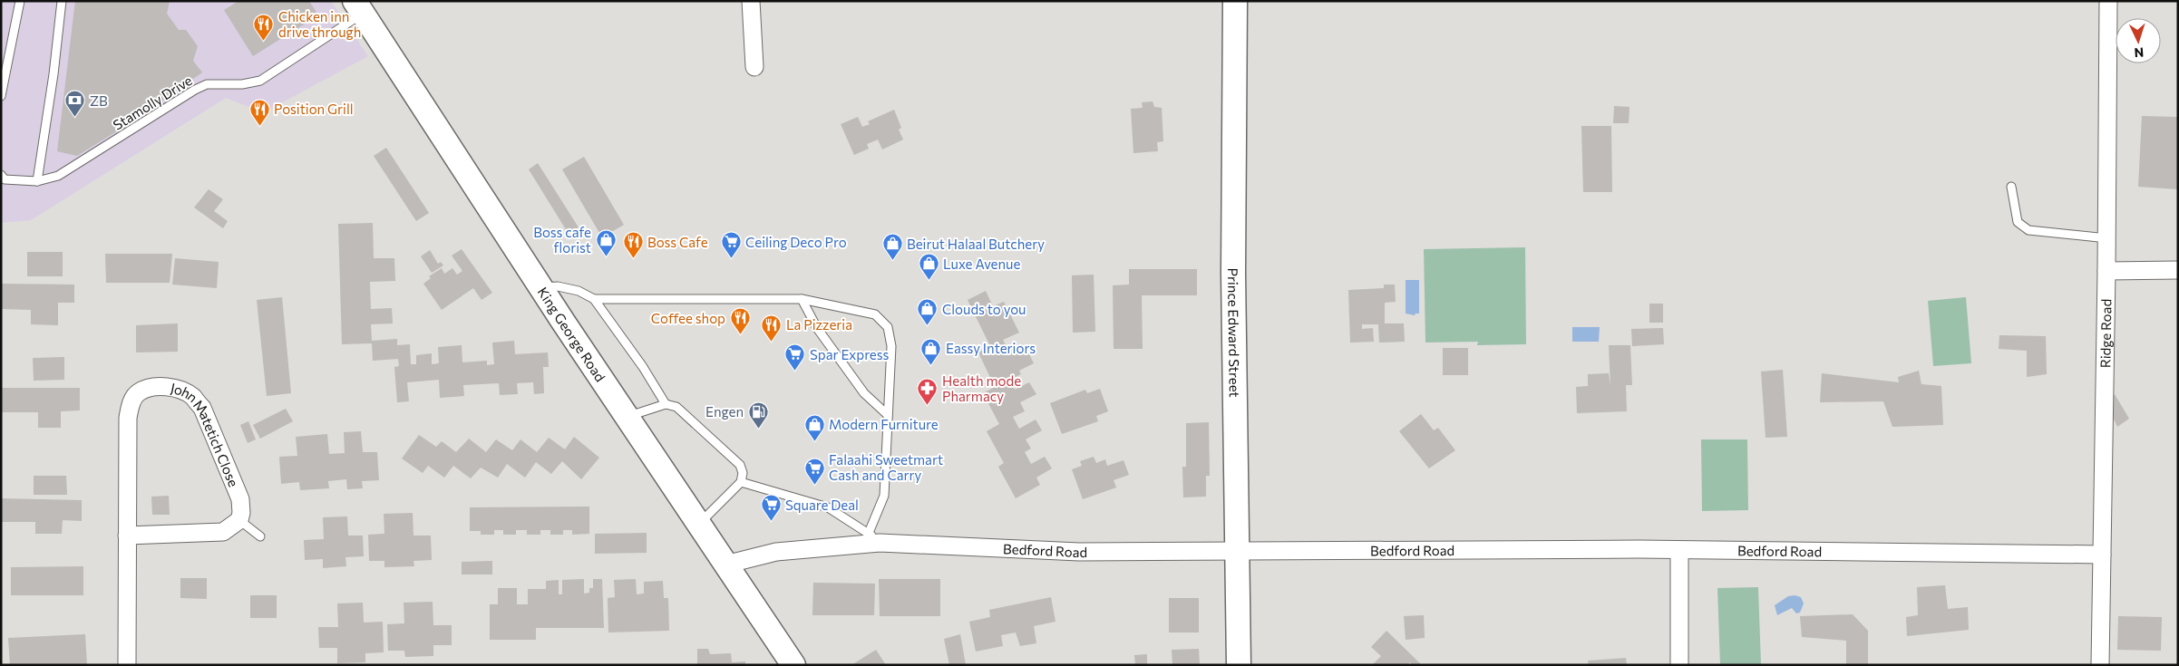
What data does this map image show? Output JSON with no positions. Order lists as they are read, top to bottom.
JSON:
{
  "streets": {
    "main road": ["Prince Edward Street", "King George Road"],
    "street": ["Ridge Road", "John Matetich Close", "Bedford Road"],
    "lane": ["Stamolly Drive"]
  },
  "crossings": [
    ["Stamolly Drive", "King George Road"],
    ["Prince Edward Street", "Bedford Road"],
    ["Ridge Road", "Bedford Road"],
    ["King George Road", "Bedford Road"]
  ],
  "places": {
    "restaurant": [
      "Chicken inn drive through",
      "Position Grill",
      "Boss Cafe",
      "Coffee shop",
      "La Pizzeria"
    ],
    "bank": ["ZB"],
    "shop": [
      "Boss cafe florist",
      "Beirut Halaal Butchery",
      "Luxe Avenue",
      "Clouds to you",
      "Eassy Interiors",
      "Modern Furniture"
    ],
    "supermarket": [
      "Ceiling Deco Pro",
      "Spar Express",
      "Falaahi Sweetmart Cash and Carry",
      "Square Deal"
    ],
    "pharmacy": ["Health mode Pharmacy"],
    "fuel station": ["Engen"]
  },
  "north": "bottom"
}
